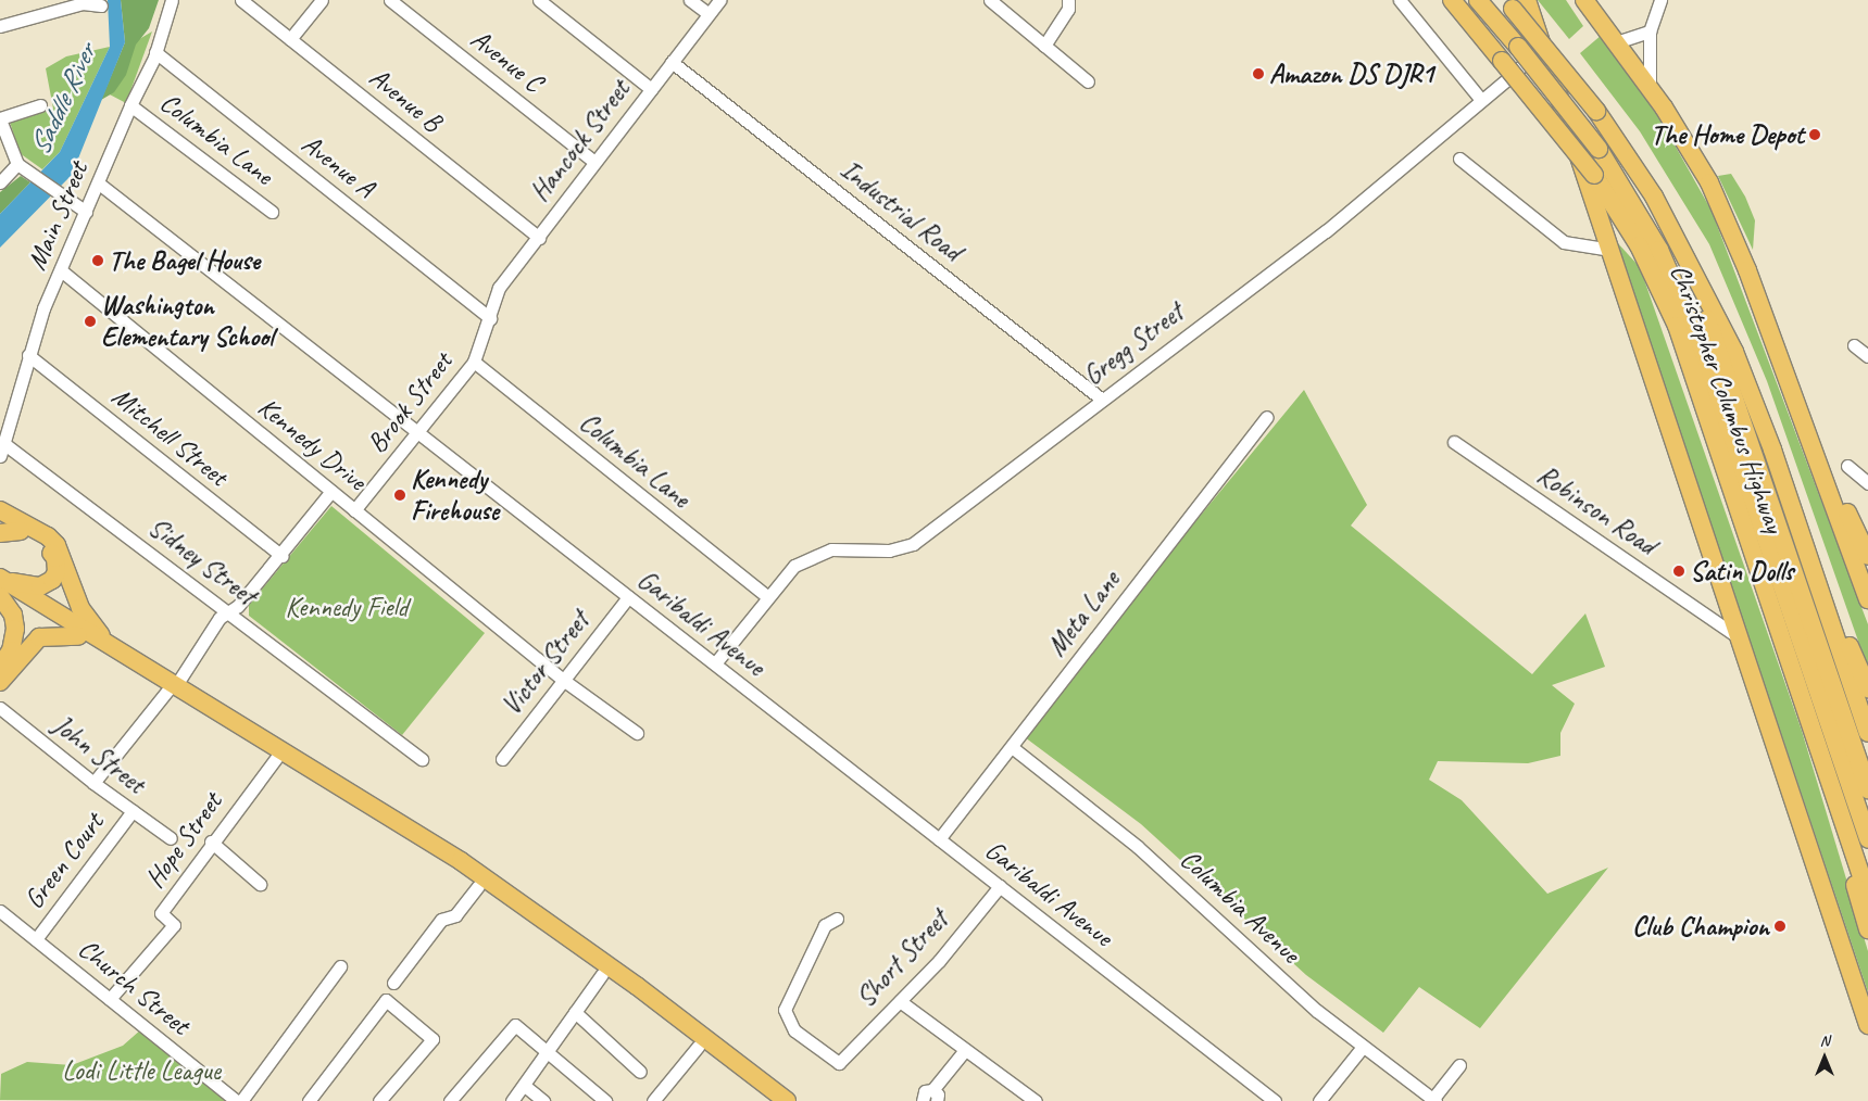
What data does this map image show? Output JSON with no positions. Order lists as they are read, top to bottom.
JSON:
{
  "streets": {
    "highway": ["Christopher Columbus Highway"],
    "street": [
      "Avenue C",
      "Avenue B",
      "Columbia Lane",
      "Hancock Street",
      "Avenue A",
      "Industrial Road",
      "Main Street",
      "Gregg Street",
      "Brook Street",
      "Mitchell Street",
      "Kennedy Drive",
      "Robinson Road",
      "Sidney Street",
      "Meta Lane",
      "Garibaldi Avenue",
      "Victor Street",
      "John Street",
      "Hope Street",
      "Green Court",
      "Columbia Avenue",
      "Short Street",
      "Church Street"
    ]
  },
  "crossings": [
    ["Avenue C", "Hancock Street"],
    ["Avenue B", "Hancock Street"],
    ["Columbia Lane", "Main Street"],
    ["Columbia Lane", "Gregg Street"],
    ["Columbia Lane", "Brook Street"],
    ["Hancock Street", "Avenue A"],
    ["Hancock Street", "Industrial Road"],
    ["Hancock Street", "Brook Street"],
    ["Avenue A", "Main Street"],
    ["Avenue A", "Brook Street"],
    ["Industrial Road", "Gregg Street"],
    ["Main Street", "Mitchell Street"],
    ["Main Street", "Kennedy Drive"],
    ["Main Street", "Sidney Street"],
    ["Main Street", "Garibaldi Avenue"],
    ["Gregg Street", "Garibaldi Avenue"],
    ["Brook Street", "Kennedy Drive"],
    ["Brook Street", "Garibaldi Avenue"],
    ["Kennedy Drive", "Victor Street"],
    ["Meta Lane", "Garibaldi Avenue"],
    ["Meta Lane", "Columbia Avenue"],
    ["Garibaldi Avenue", "Victor Street"],
    ["Garibaldi Avenue", "Short Street"],
    ["John Street", "Green Court"],
    ["Hope Street", "Church Street"],
    ["Green Court", "Church Street"]
  ],
  "water": ["Saddle River"],
  "parks": ["Kennedy Field", "Lodi Little League"],
  "places": [
    "Amazon DS DJR1",
    "The Home Depot",
    "The Bagel House",
    "Washington Elementary School",
    "Kennedy Firehouse",
    "Satin Dolls",
    "Club Champion"
  ],
  "north": "top"
}
